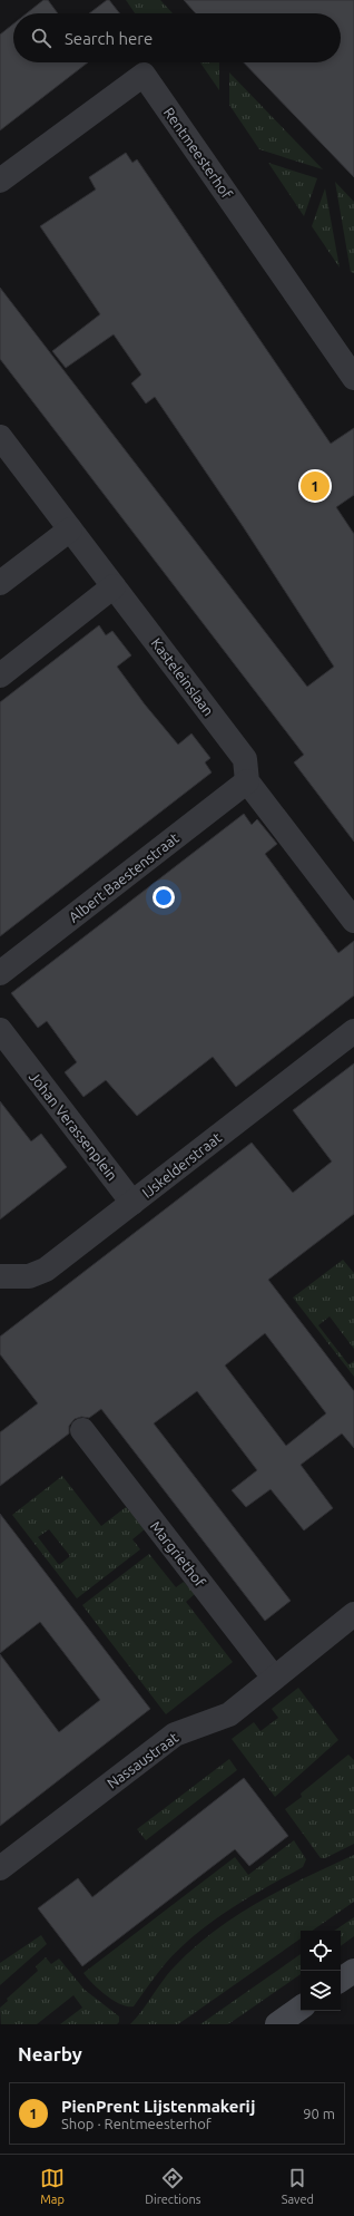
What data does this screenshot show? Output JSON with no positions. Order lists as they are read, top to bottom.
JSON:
{
  "streets": {
    "street": [
      "Rentmeesterhof",
      "Kasteleinslaan",
      "Albert Baestenstraat",
      "Johan Verassenplein",
      "IJskelderstraat",
      "Margriethof",
      "Nassaustraat"
    ]
  },
  "crossings": [
    ["Kasteleinslaan", "Albert Baestenstraat"],
    ["Johan Verassenplein", "IJskelderstraat"],
    ["Margriethof", "Nassaustraat"]
  ],
  "page": {
    "search": "Search here",
    "pins": "1",
    "heading": "Nearby",
    "list": [
      {
        "mark": "1",
        "name": "PienPrent Lijstenmakerij",
        "note": "Shop · Rentmeesterhof",
        "value": "90 m"
      }
    ],
    "nav": ["Map", "Directions", "Saved"]
  }
}
